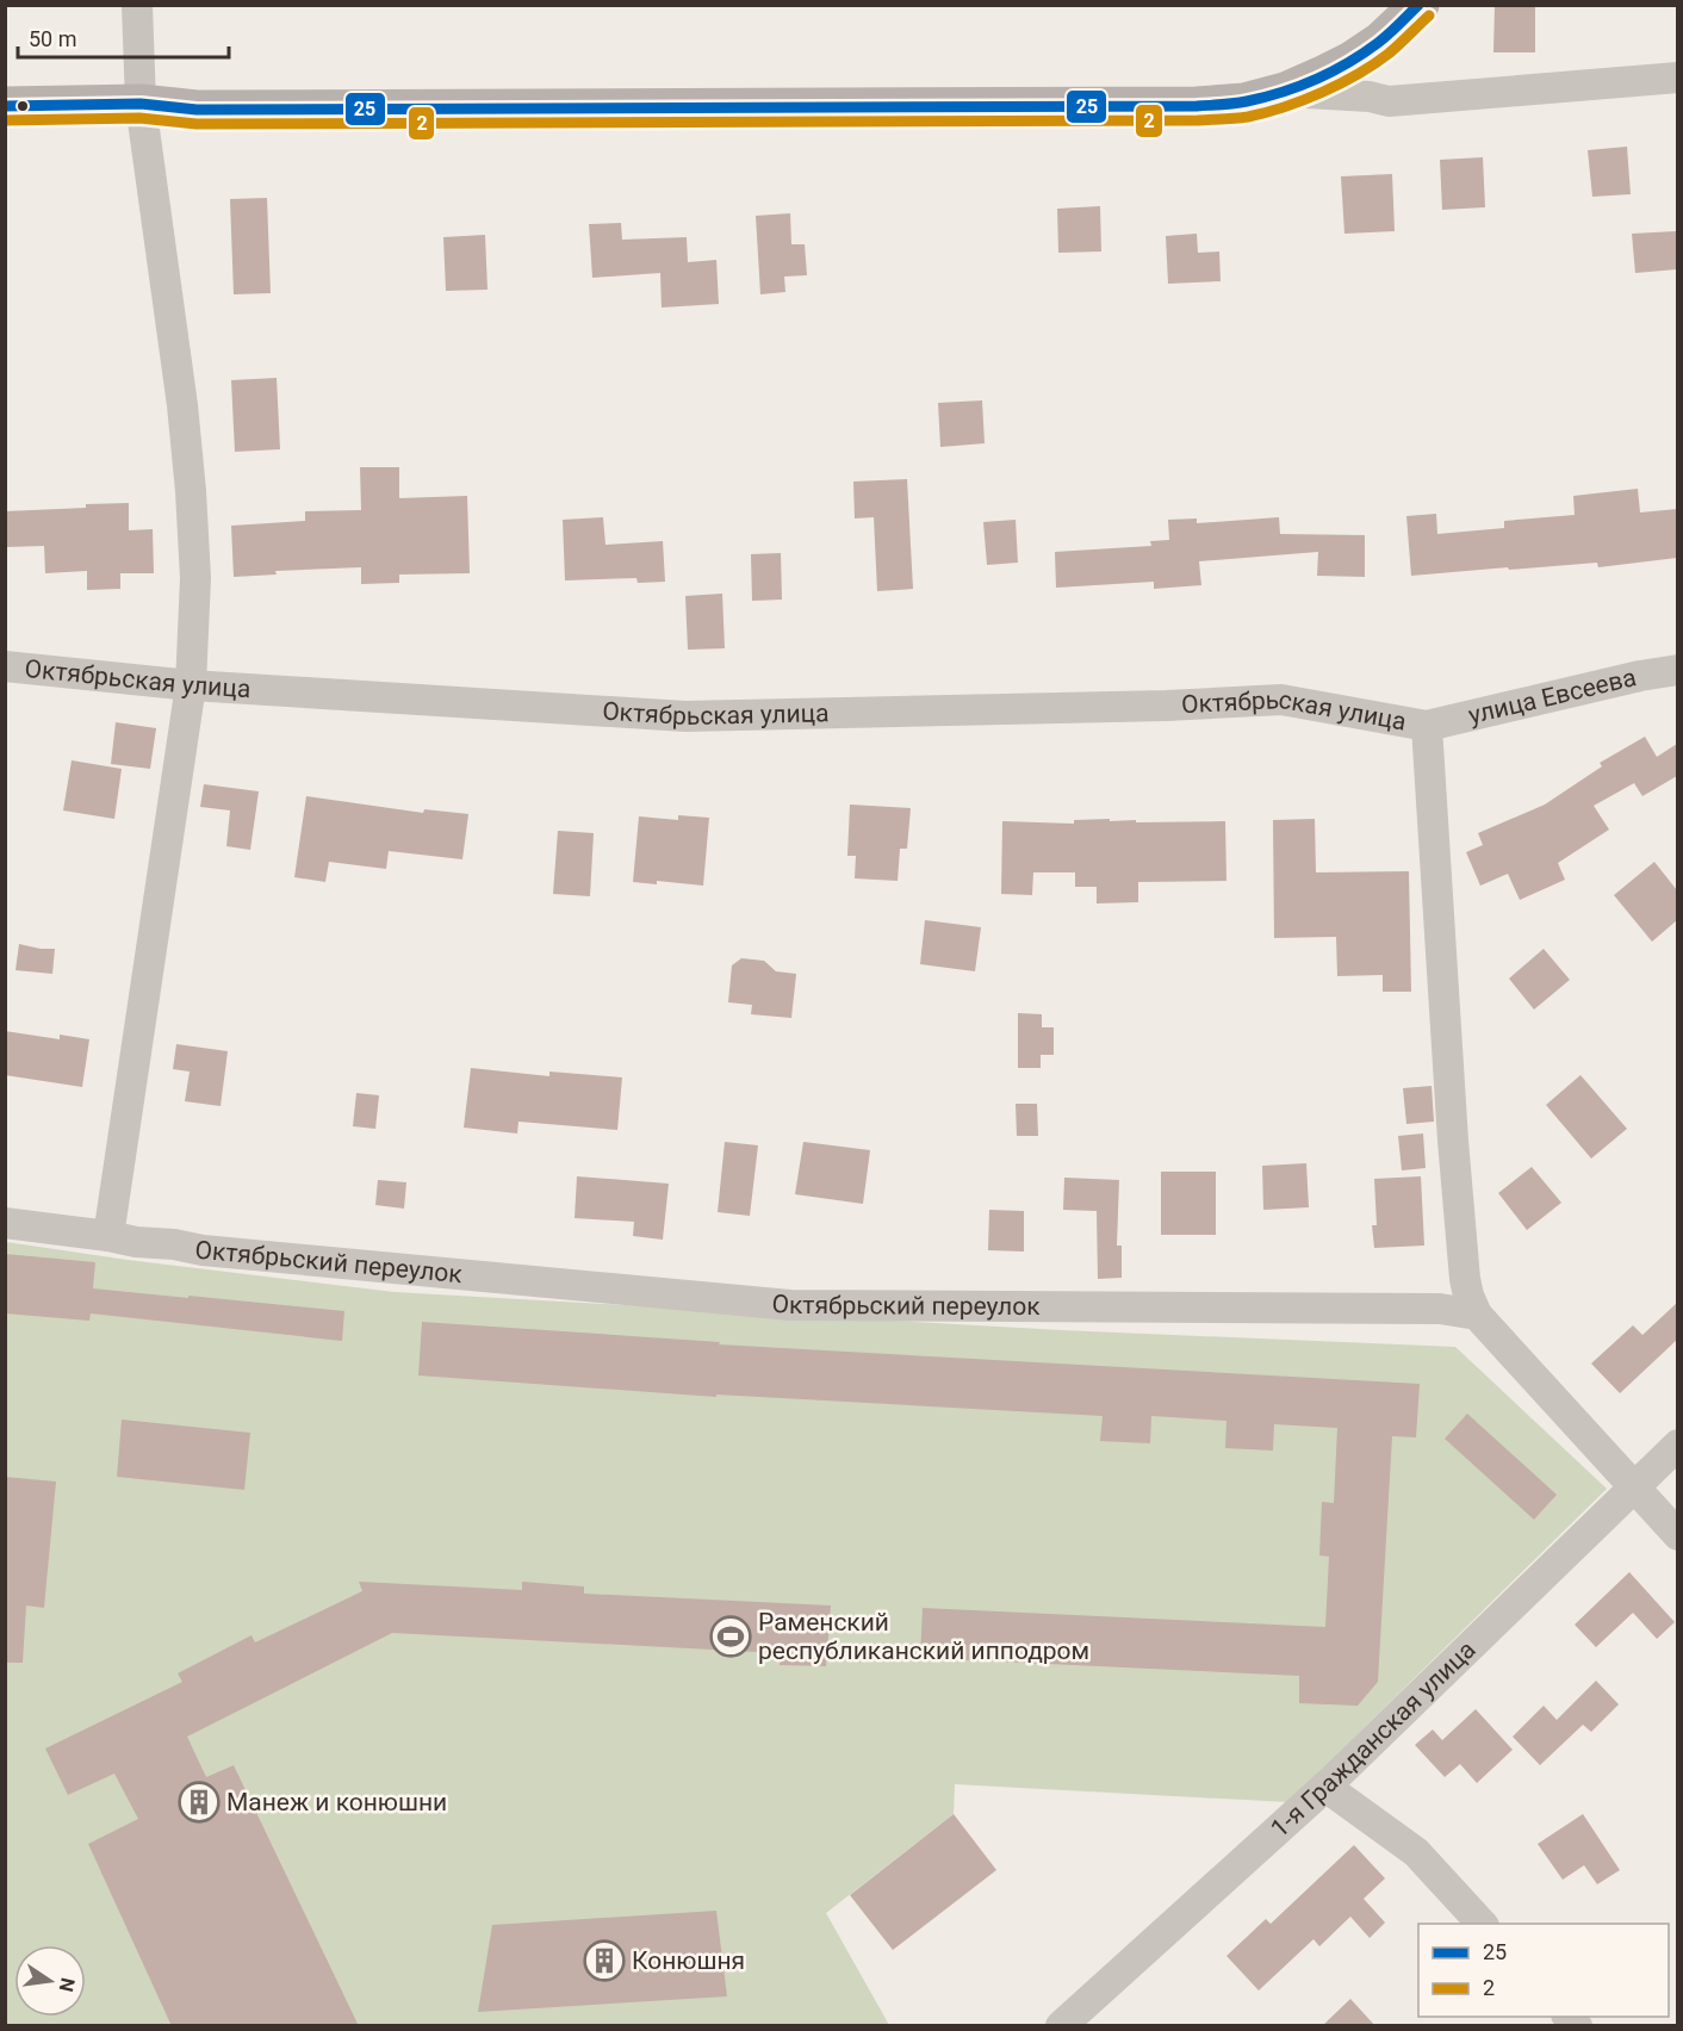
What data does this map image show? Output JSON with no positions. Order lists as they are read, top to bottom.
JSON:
{
  "streets": {
    "street": [
      "Октябрьская улица",
      "улица Евсеева",
      "Октябрьский переулок",
      "1-я Гражданская улица"
    ]
  },
  "crossings": [
    ["Октябрьская улица", "улица Евсеева"]
  ],
  "places": {
    "sports": ["Раменский республиканский ипподром"],
    "building": ["Манеж и конюшни", "Конюшня"]
  },
  "lines": ["transit line 25", "transit line 2"],
  "legend": ["25", "2"],
  "scale_bar": "50 m",
  "north": "right"
}
